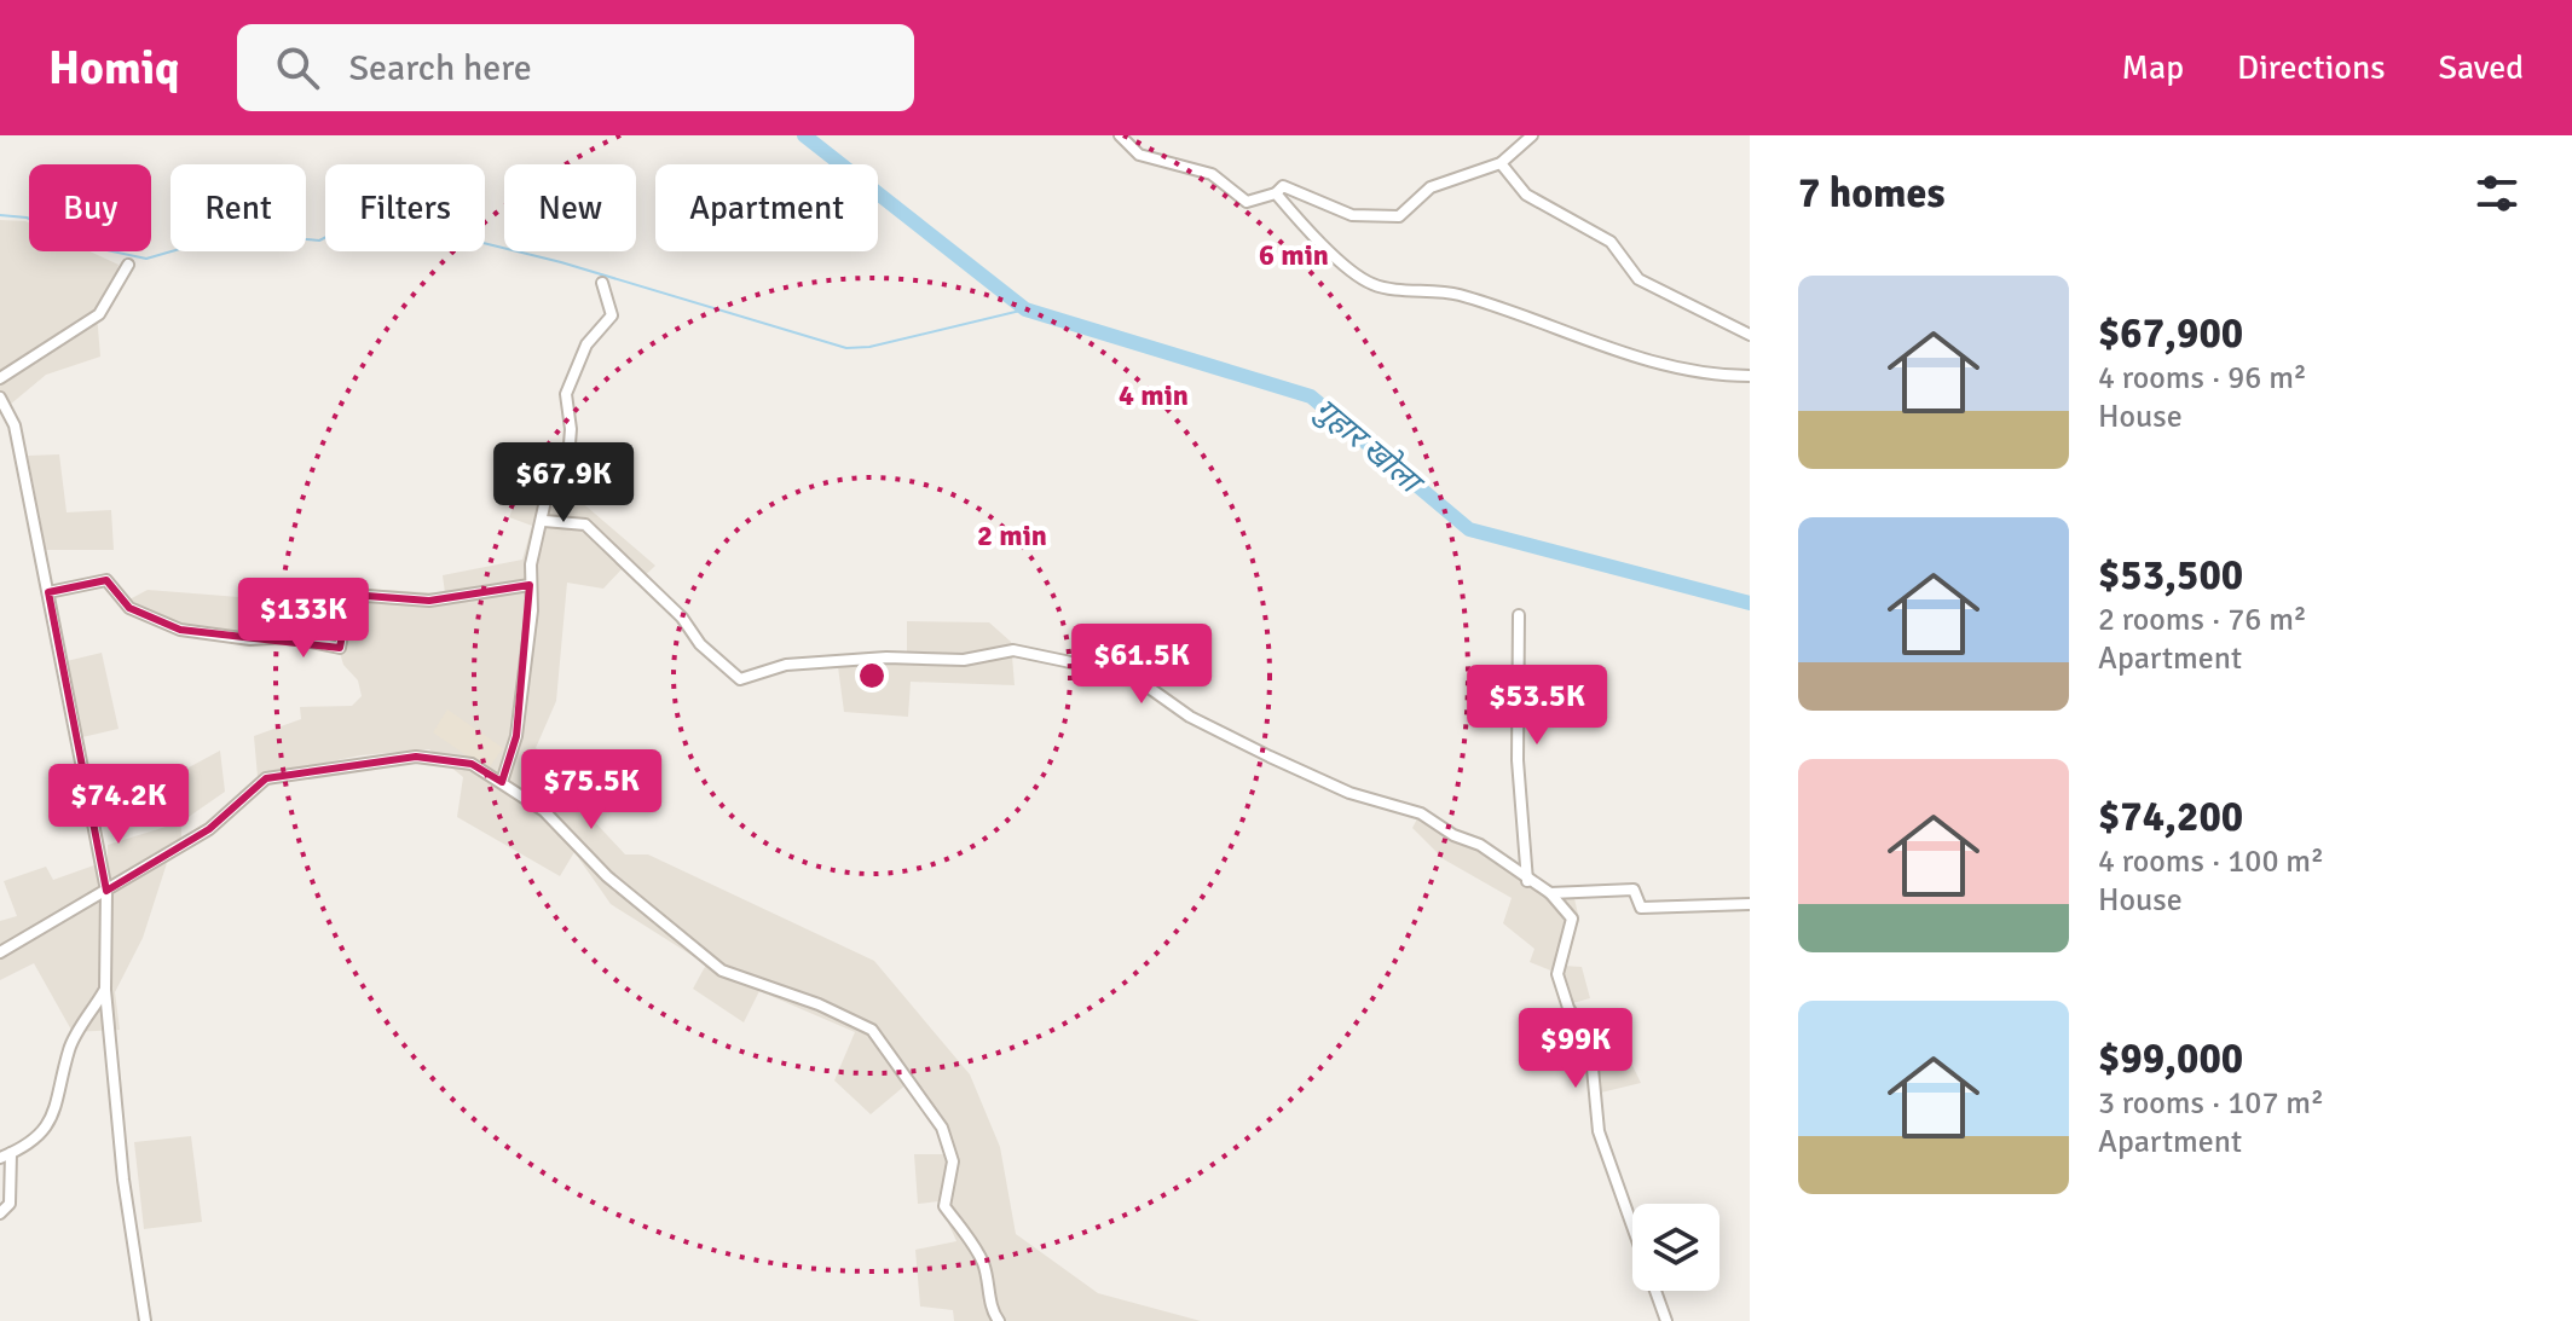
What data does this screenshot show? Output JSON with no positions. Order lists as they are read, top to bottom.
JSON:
{
  "water": ["गुहार खोला"],
  "page": {
    "header": "Homiq",
    "search": "Search here",
    "nav": ["Map", "Directions", "Saved"],
    "heading": "7 homes",
    "chip": [
      "Buy",
      "Rent",
      "Filters",
      "New",
      "Apartment"
    ],
    "list": [
      {
        "name": "$67,900",
        "note": "4 rooms · 96 m² · House"
      },
      {
        "name": "$53,500",
        "note": "2 rooms · 76 m² · Apartment"
      },
      {
        "name": "$74,200",
        "note": "4 rooms · 100 m² · House"
      },
      {
        "name": "$99,000",
        "note": "3 rooms · 107 m² · Apartment"
      }
    ],
    "price": [
      "$67.9K",
      "$133K",
      "$61.5K",
      "$53.5K",
      "$75.5K",
      "$74.2K",
      "$99K"
    ]
  },
  "rings": ["6 min", "4 min", "2 min"]
}
